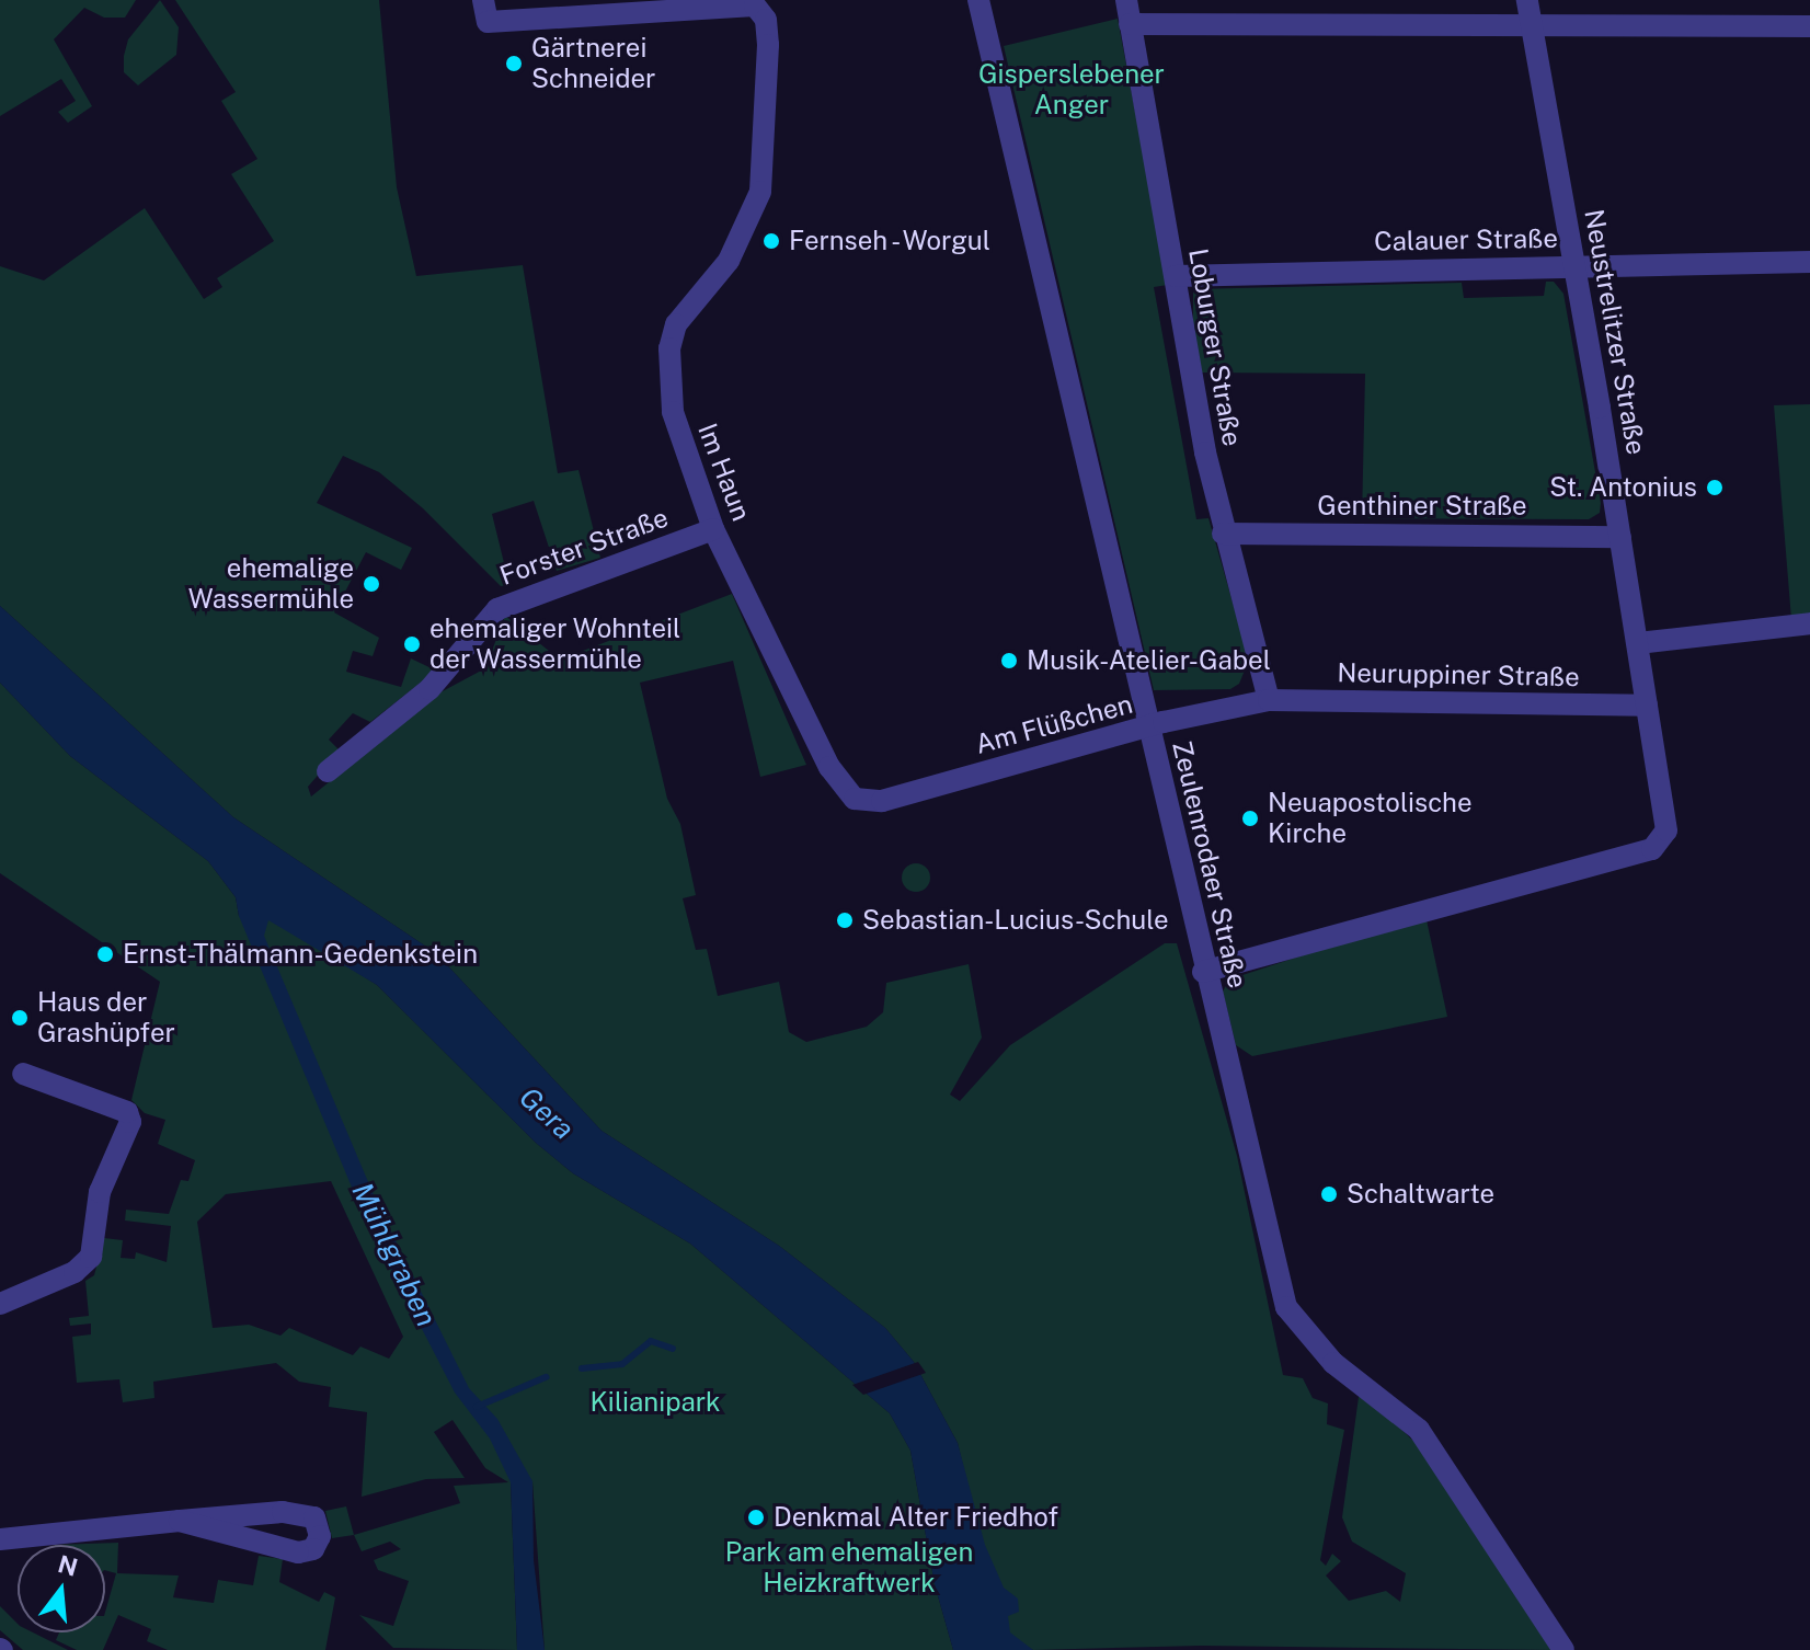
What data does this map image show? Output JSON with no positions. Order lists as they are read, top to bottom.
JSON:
{
  "streets": {
    "street": [
      "Calauer Straße",
      "Neustrelitzer Straße",
      "Loburger Straße",
      "Im Haun",
      "Genthiner Straße",
      "Forster Straße",
      "Neuruppiner Straße",
      "Am Flüßchen",
      "Zeulenrodaer Straße"
    ]
  },
  "crossings": [
    ["Calauer Straße", "Neustrelitzer Straße"],
    ["Calauer Straße", "Loburger Straße"],
    ["Neustrelitzer Straße", "Genthiner Straße"],
    ["Neustrelitzer Straße", "Neuruppiner Straße"],
    ["Neustrelitzer Straße", "Zeulenrodaer Straße"],
    ["Loburger Straße", "Genthiner Straße"],
    ["Loburger Straße", "Neuruppiner Straße"],
    ["Loburger Straße", "Am Flüßchen"],
    ["Im Haun", "Forster Straße"],
    ["Im Haun", "Am Flüßchen"],
    ["Neuruppiner Straße", "Am Flüßchen"],
    ["Am Flüßchen", "Zeulenrodaer Straße"]
  ],
  "water": ["Gera", "Mühlgraben"],
  "parks": ["Gisperslebener Anger", "Kilianipark", "Park am ehemaligen Heizkraftwerk"],
  "places": [
    "Gärtnerei Schneider",
    "Fernseh - Worgul",
    "St. Antonius",
    "ehemalige Wassermühle",
    "ehemaliger Wohnteil der Wassermühle",
    "Musik-Atelier-Gabel",
    "Neuapostolische Kirche",
    "Sebastian-Lucius-Schule",
    "Ernst-Thälmann-Gedenkstein",
    "Haus der Grashüpfer",
    "Schaltwarte",
    "Denkmal Alter Friedhof"
  ],
  "north": "top"
}
